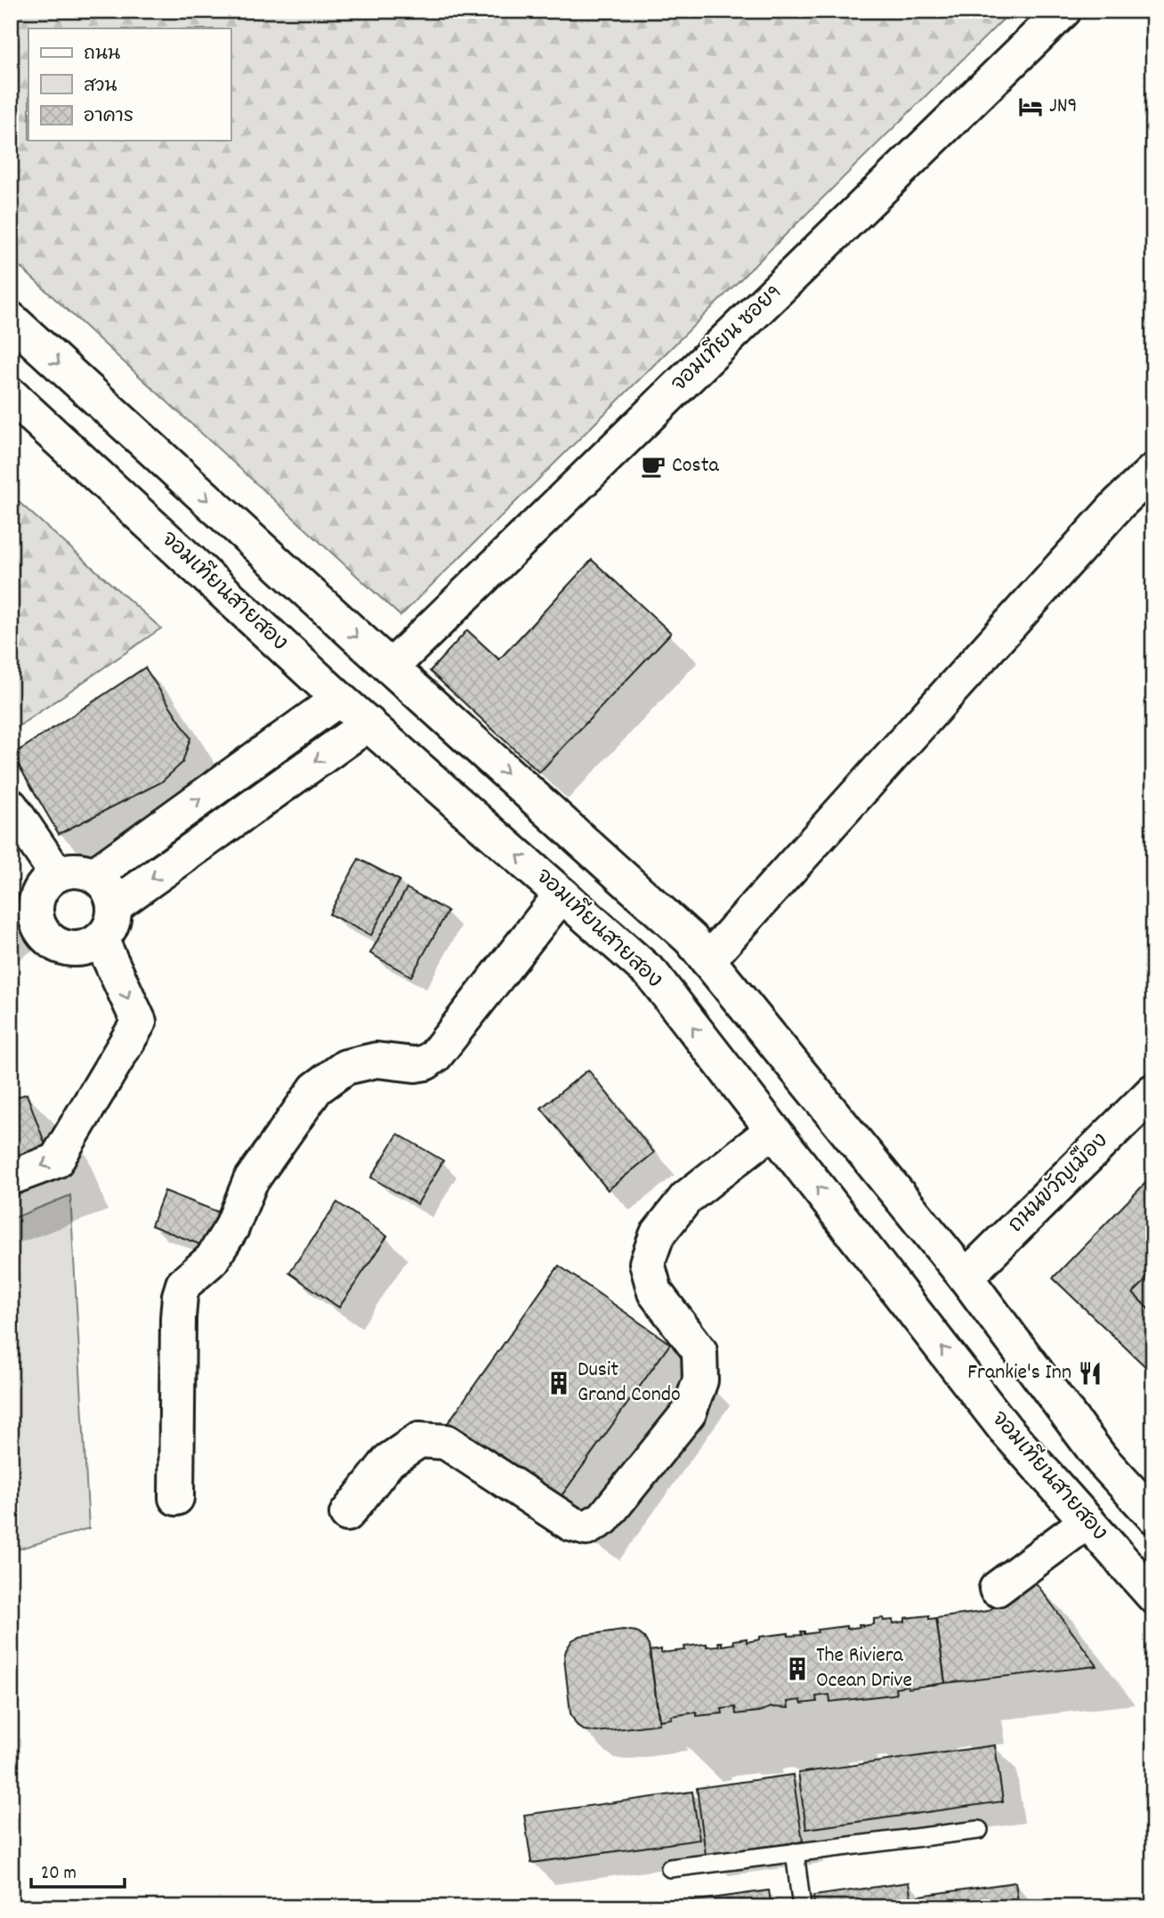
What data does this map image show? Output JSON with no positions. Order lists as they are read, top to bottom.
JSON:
{
  "streets": {
    "street": ["จอมเทียน ซอย9", "จอมเทียนสายสอง", "ถนนขวัญเมือง"]
  },
  "places": {
    "hotel": ["JN9"],
    "cafe": ["Costa"],
    "restaurant": ["Frankie's Inn"],
    "building": ["Dusit Grand Condo", "The Riviera Ocean Drive"]
  },
  "legend": ["ถนน", "สวน", "อาคาร"],
  "scale_bar": "20 m"
}
